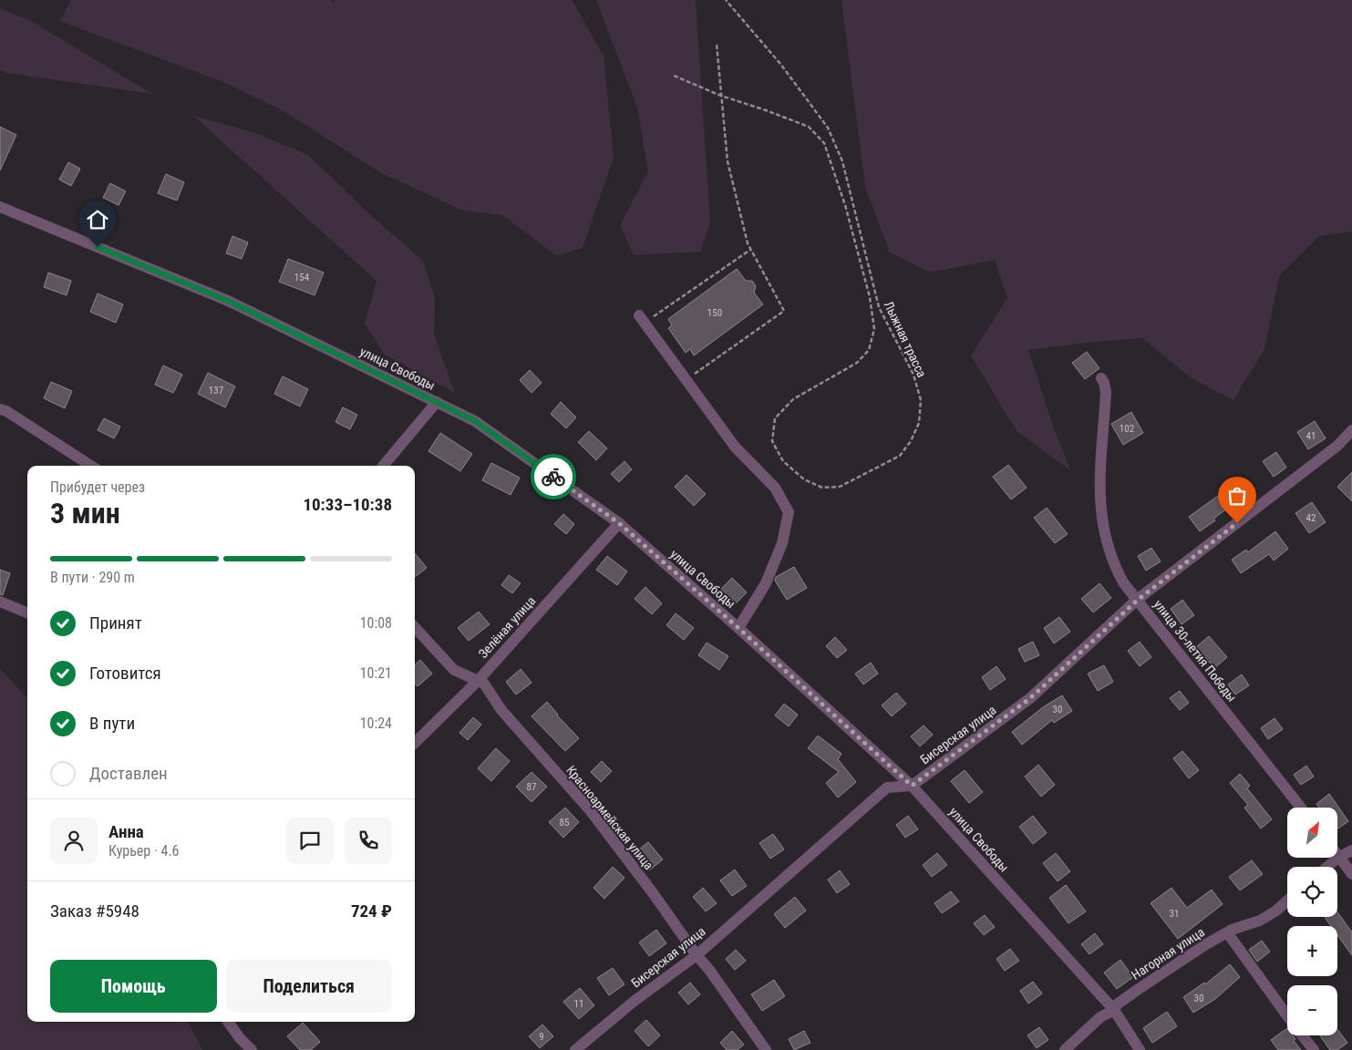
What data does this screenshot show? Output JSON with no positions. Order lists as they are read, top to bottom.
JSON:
{
  "streets": {
    "street": [
      "улица Свободы",
      "Зелёная улица",
      "улица 30-летия Победы",
      "Бисерская улица",
      "Красноармейская улица",
      "Нагорная улица"
    ],
    "path": ["Лыжная трасса"]
  },
  "crossings": [
    ["улица Свободы", "Зелёная улица"],
    ["улица Свободы", "Бисерская улица"],
    ["улица Свободы", "Нагорная улица"],
    ["Зелёная улица", "Красноармейская улица"],
    ["улица 30-летия Победы", "Бисерская улица"],
    ["Бисерская улица", "Красноармейская улица"]
  ],
  "house_numbers": [
    "154",
    "150",
    "137",
    "102",
    "41",
    "42",
    "30",
    "87",
    "85",
    "31",
    "30",
    "11",
    "9"
  ],
  "north": "top right",
  "page": {
    "heading": ["3 мин", "Прибудет через", "10:33–10:38"],
    "panel": [
      "Анна",
      "Курьер · 4.6",
      "Заказ #5948",
      "724 ₽"
    ],
    "bar": "В пути · 290 m",
    "list": [
      ["Принят", "10:08"],
      ["Готовится", "10:21"],
      ["В пути", "10:24"],
      "Доставлен"
    ],
    "map_buttons": ["+", "−"],
    "buttons": ["Помощь", "Поделиться"]
  }
}
